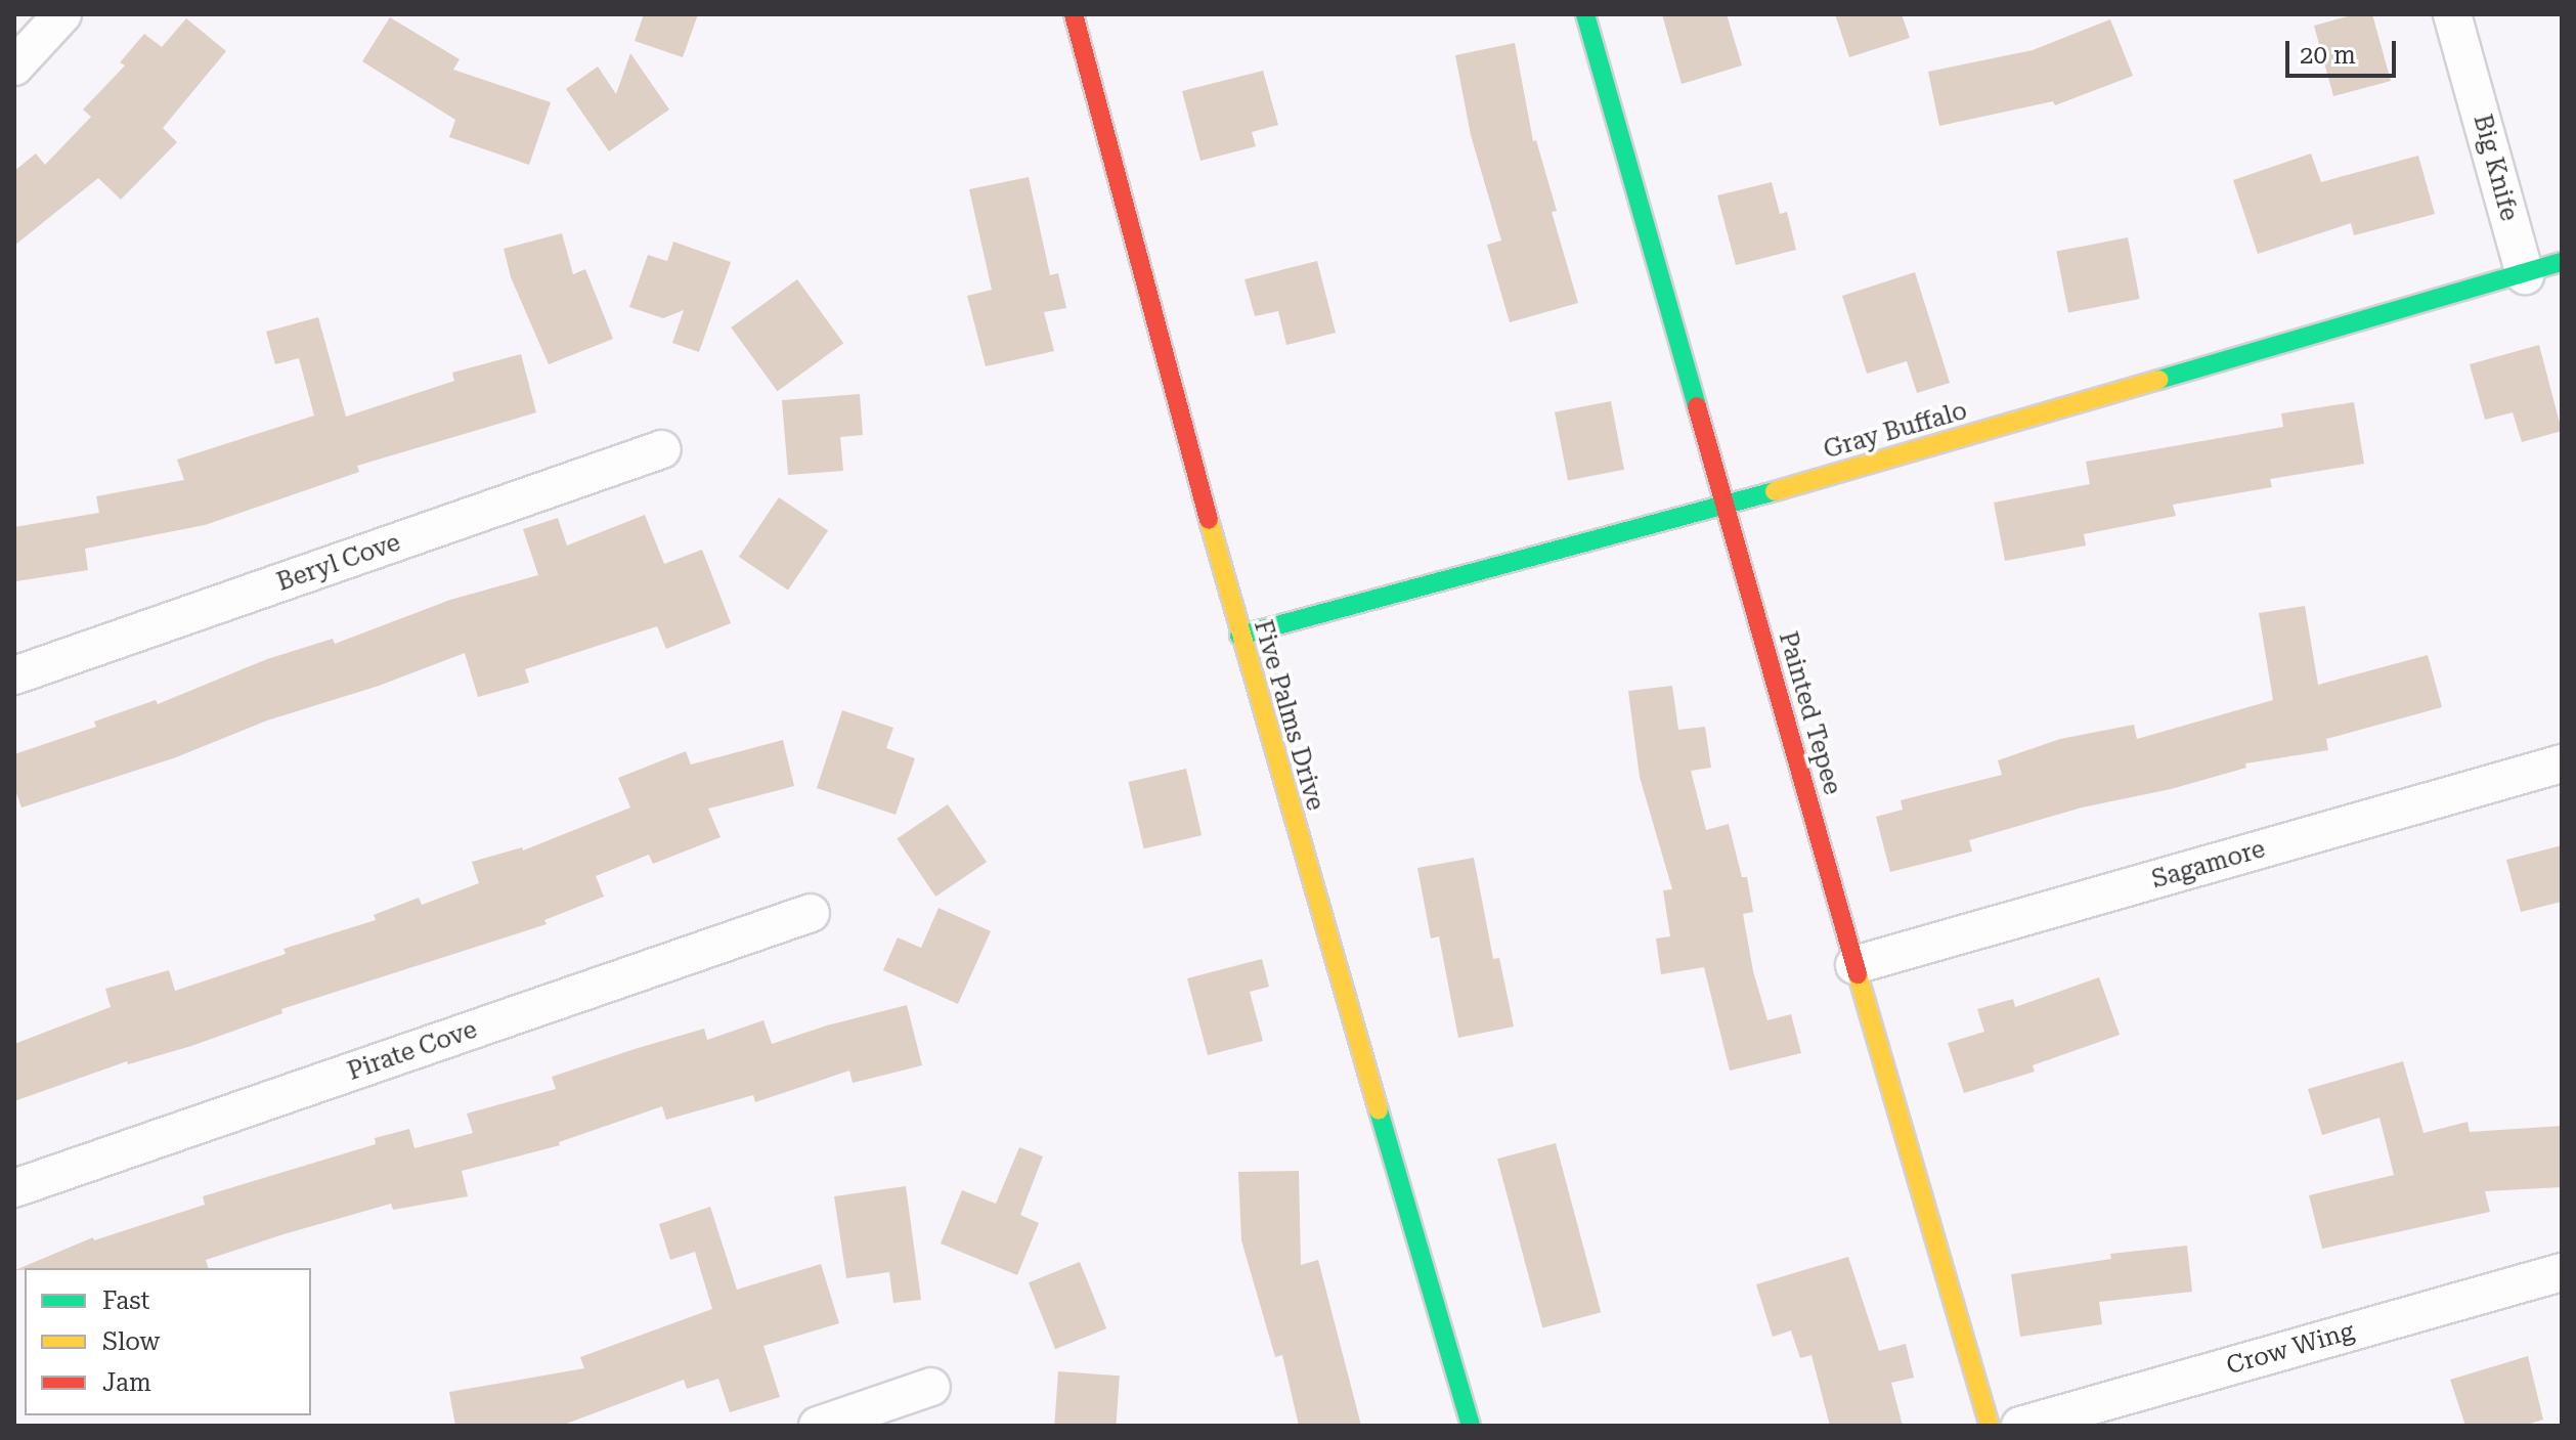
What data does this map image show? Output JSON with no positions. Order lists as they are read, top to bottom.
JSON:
{
  "streets": {
    "street": [
      "Big Knife",
      "Gray Buffalo",
      "Beryl Cove",
      "Painted Tepee",
      "Five Palms Drive",
      "Sagamore",
      "Pirate Cove",
      "Crow Wing"
    ]
  },
  "crossings": [
    ["Big Knife", "Gray Buffalo"],
    ["Gray Buffalo", "Painted Tepee"],
    ["Gray Buffalo", "Five Palms Drive"],
    ["Painted Tepee", "Sagamore"]
  ],
  "legend": ["Fast", "Slow", "Jam"],
  "scale_bar": "20 m"
}
